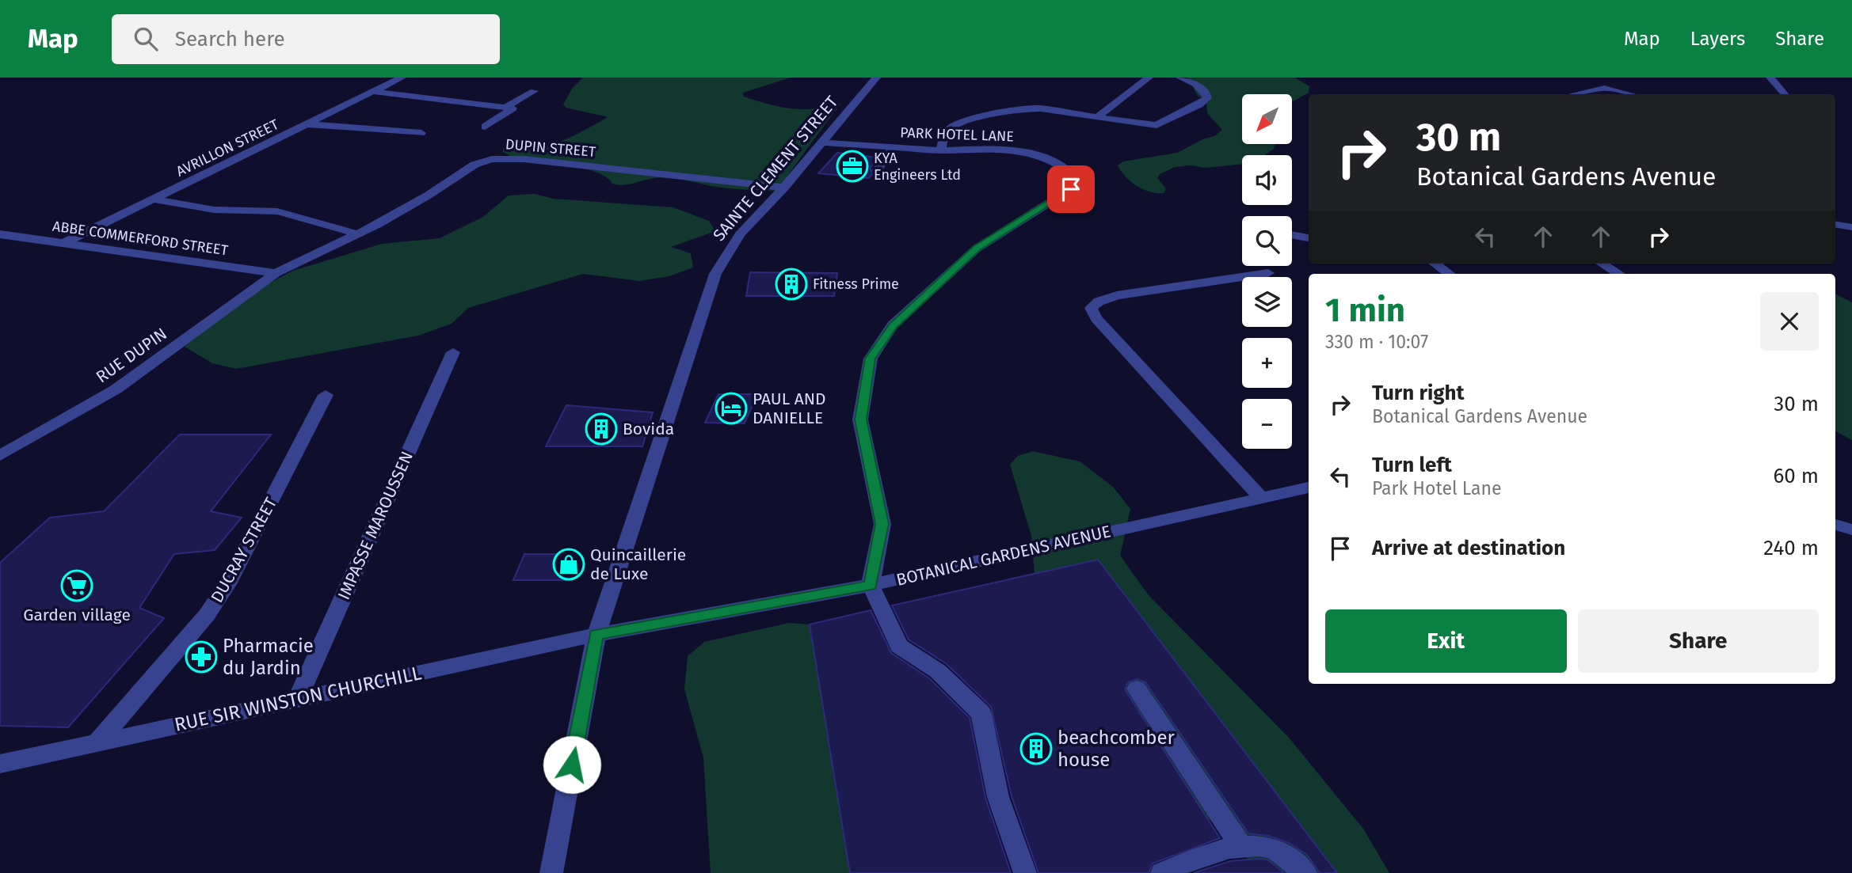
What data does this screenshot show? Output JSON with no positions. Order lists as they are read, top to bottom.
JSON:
{
  "streets": {
    "street": [
      "PARK HOTEL LANE",
      "AVRILLON STREET",
      "DUPIN STREET",
      "SAINTE CLEMENT STREET",
      "ABBE COMMERFORD STREET",
      "RUE DUPIN",
      "IMPASSE MAROUSSEN",
      "DUCRAY STREET",
      "BOTANICAL GARDENS AVENUE",
      "RUE SIR WINSTON CHURCHILL"
    ]
  },
  "crossings": [
    ["PARK HOTEL LANE", "SAINTE CLEMENT STREET"],
    ["PARK HOTEL LANE", "BOTANICAL GARDENS AVENUE"],
    ["AVRILLON STREET", "ABBE COMMERFORD STREET"],
    ["DUPIN STREET", "SAINTE CLEMENT STREET"],
    ["DUPIN STREET", "ABBE COMMERFORD STREET"],
    ["DUPIN STREET", "RUE DUPIN"],
    ["SAINTE CLEMENT STREET", "BOTANICAL GARDENS AVENUE"],
    ["SAINTE CLEMENT STREET", "RUE SIR WINSTON CHURCHILL"],
    ["ABBE COMMERFORD STREET", "RUE DUPIN"],
    ["IMPASSE MAROUSSEN", "RUE SIR WINSTON CHURCHILL"],
    ["DUCRAY STREET", "RUE SIR WINSTON CHURCHILL"],
    ["BOTANICAL GARDENS AVENUE", "RUE SIR WINSTON CHURCHILL"]
  ],
  "places": {
    "office": ["KYA Engineers Ltd"],
    "building": ["Fitness Prime", "Bovida", "beachcomber house"],
    "hotel": ["PAUL AND DANIELLE"],
    "shop": ["Quincaillerie de Luxe"],
    "supermarket": ["Garden village"],
    "pharmacy": ["Pharmacie du Jardin"]
  },
  "north": "bottom left",
  "page": {
    "header": "Map",
    "search": "Search here",
    "nav": ["Map", "Layers", "Share"],
    "map_buttons": ["+", "−"],
    "turn": ["30 m", "Botanical Gardens Avenue"],
    "heading": ["1 min", "330 m · 10:07"],
    "list": [
      {
        "name": "Turn right",
        "note": "Botanical Gardens Avenue",
        "value": "30 m"
      },
      {
        "name": "Turn left",
        "note": "Park Hotel Lane",
        "value": "60 m"
      },
      {
        "name": "Arrive at destination",
        "value": "240 m"
      }
    ],
    "buttons": ["Exit", "Share"]
  }
}
